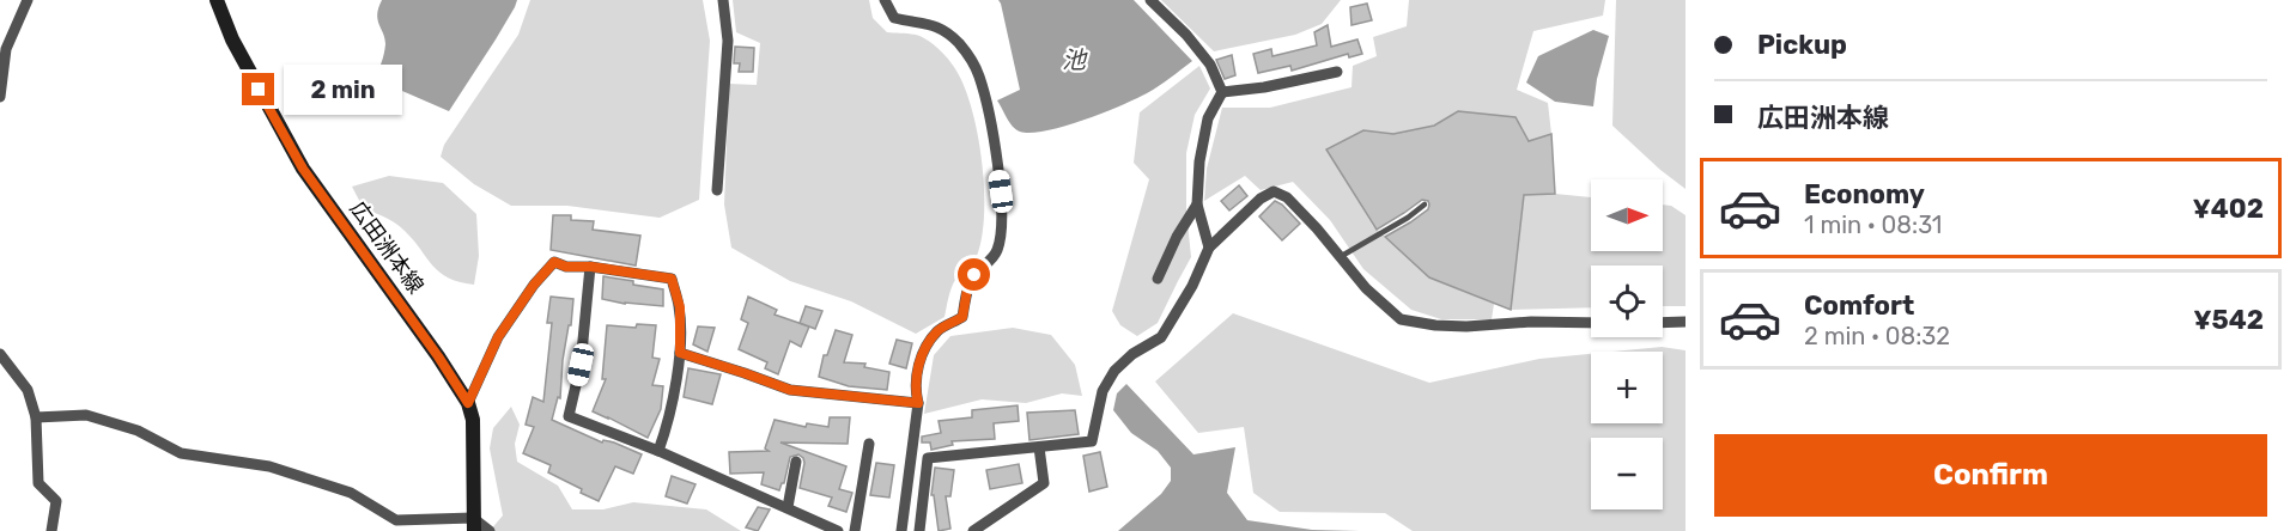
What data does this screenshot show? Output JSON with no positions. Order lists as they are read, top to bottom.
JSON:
{
  "streets": {
    "main road": ["広田洲本線"]
  },
  "water": ["池"],
  "north": "right",
  "page": {
    "banner": ["Pickup", "広田洲本線"],
    "bubble": "2 min",
    "list": [
      {
        "name": "Economy",
        "note": "1 min · 08:31",
        "value": "¥402"
      },
      {
        "name": "Comfort",
        "note": "2 min · 08:32",
        "value": "¥542"
      }
    ],
    "map_buttons": ["+", "−"],
    "buttons": "Confirm"
  }
}
